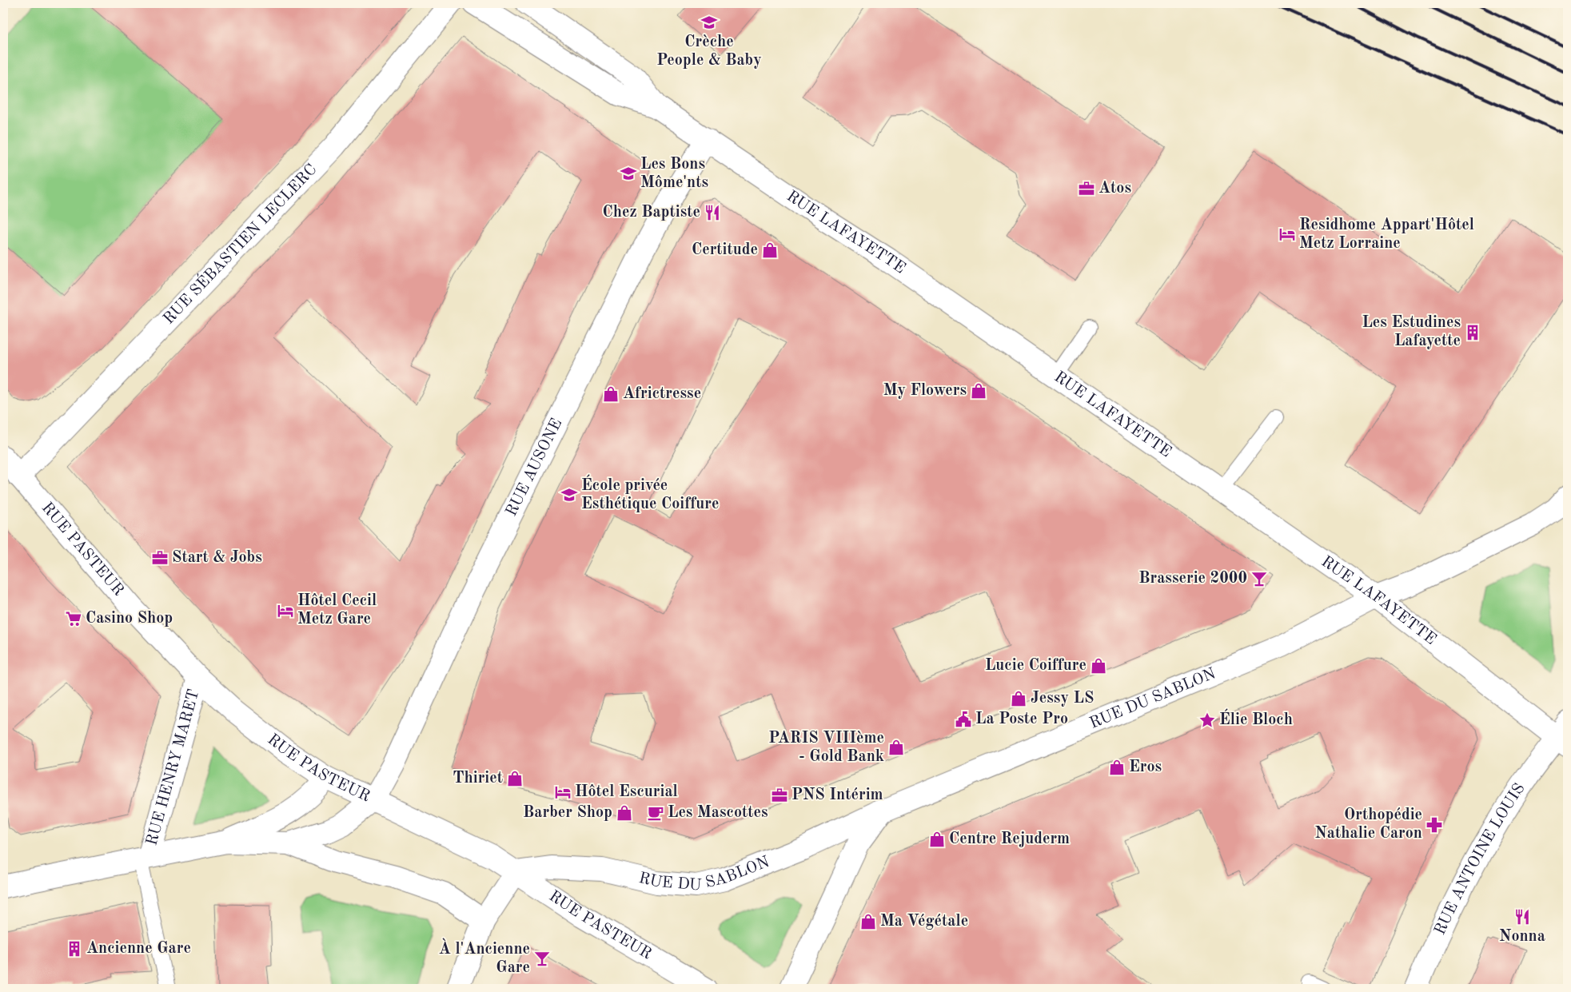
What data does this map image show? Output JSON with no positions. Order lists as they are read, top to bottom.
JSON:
{
  "streets": {
    "street": [
      "RUE LAFAYETTE",
      "RUE SÉBASTIEN LECLERC",
      "RUE AUSONE",
      "RUE PASTEUR",
      "RUE DU SABLON",
      "RUE HENRY MARET",
      "RUE ANTOINE LOUIS"
    ]
  },
  "crossings": [
    ["RUE LAFAYETTE", "RUE AUSONE"],
    ["RUE LAFAYETTE", "RUE DU SABLON"],
    ["RUE LAFAYETTE", "RUE ANTOINE LOUIS"],
    ["RUE SÉBASTIEN LECLERC", "RUE PASTEUR"],
    ["RUE AUSONE", "RUE PASTEUR"],
    ["RUE AUSONE", "RUE HENRY MARET"],
    ["RUE PASTEUR", "RUE DU SABLON"],
    ["RUE PASTEUR", "RUE HENRY MARET"]
  ],
  "places": {
    "school or university": ["Crèche People & Baby", "Les Bons Môme'nts", "École privée Esthétique Coiffure"],
    "office": ["Atos", "Start & Jobs", "PNS Intérim"],
    "restaurant": ["Chez Baptiste", "Nonna"],
    "hotel": ["Residhome Appart'Hôtel Metz Lorraine", "Hôtel Cecil Metz Gare", "Hôtel Escurial"],
    "shop": [
      "Certitude",
      "My Flowers",
      "Africtresse",
      "Lucie Coiffure",
      "Jessy LS",
      "PARIS VIIIème - Gold Bank",
      "Eros",
      "Thiriet",
      "Barber Shop",
      "Centre Rejuderm",
      "Ma Végétale"
    ],
    "building": ["Les Estudines Lafayette", "Ancienne Gare"],
    "bar": ["Brasserie 2000", "À l'Ancienne Gare"],
    "supermarket": ["Casino Shop"],
    "public building": ["La Poste Pro"],
    "place": ["Élie Bloch"],
    "cafe": ["Les Mascottes"],
    "pharmacy": ["Orthopédie Nathalie Caron"]
  }
}
